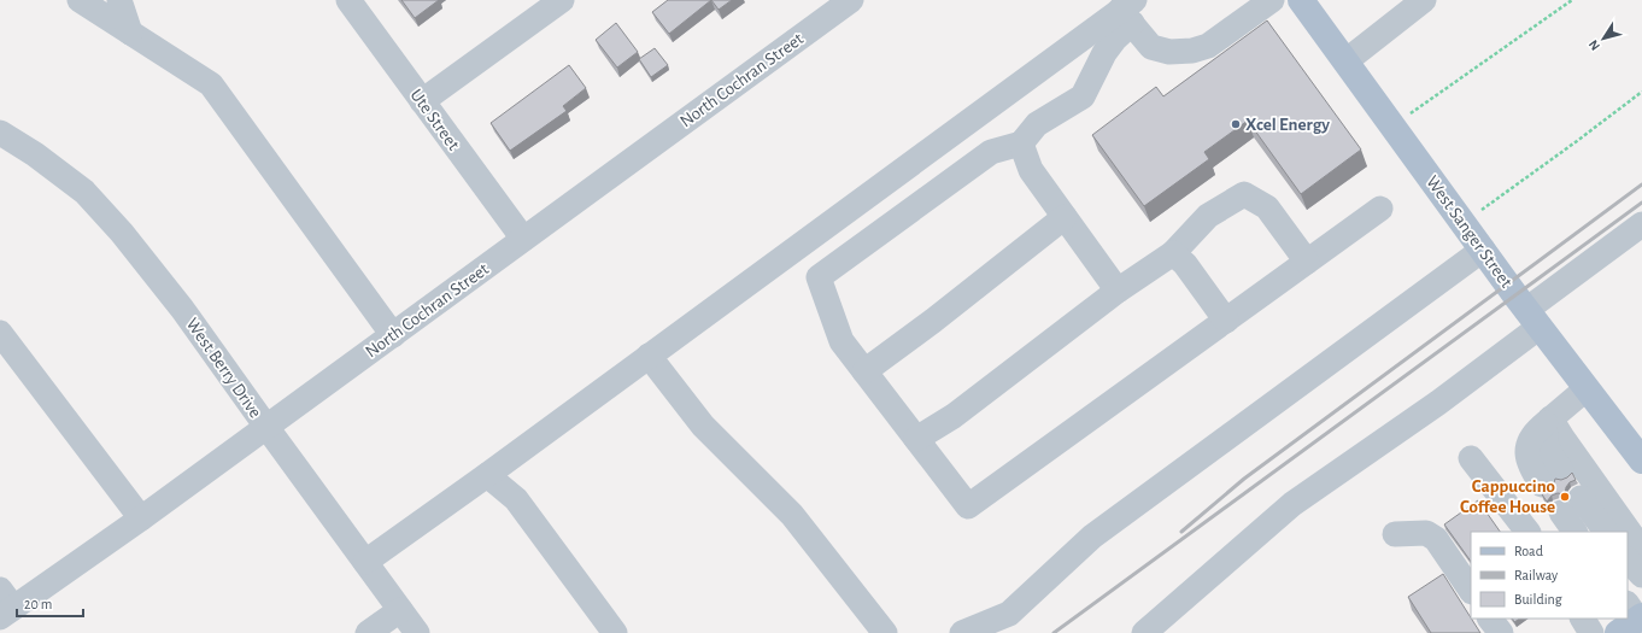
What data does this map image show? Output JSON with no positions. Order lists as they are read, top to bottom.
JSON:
{
  "streets": {
    "main road": ["West Sanger Street"],
    "street": ["North Cochran Street", "Ute Street", "West Berry Drive"]
  },
  "crossings": [
    ["North Cochran Street", "Ute Street"],
    ["North Cochran Street", "West Berry Drive"]
  ],
  "places": ["Xcel Energy", "Cappuccino Coffee House"],
  "legend": ["Road", "Railway", "Building"],
  "scale_bar": "20 m",
  "north": "bottom left"
}
